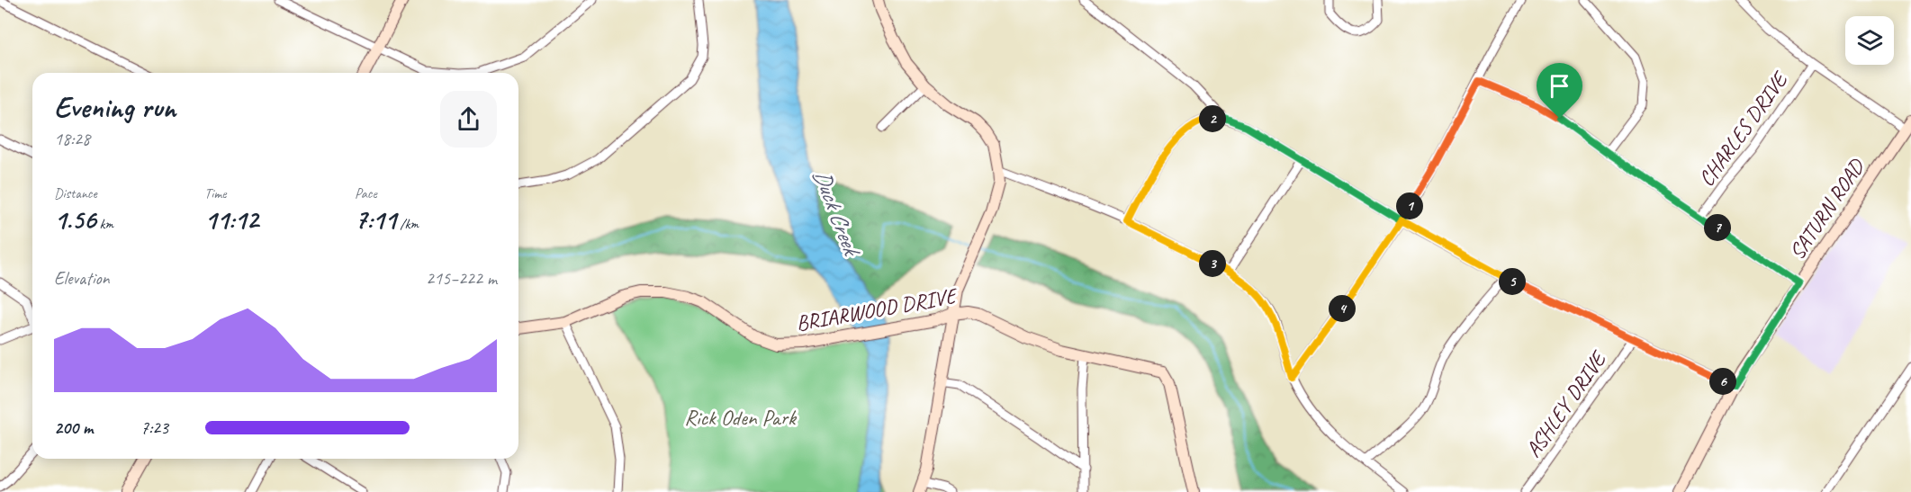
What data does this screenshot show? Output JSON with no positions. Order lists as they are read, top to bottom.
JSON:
{
  "streets": {
    "street": [
      "CHARLES DRIVE",
      "SATURN ROAD",
      "BRIARWOOD DRIVE",
      "ASHLEY DRIVE"
    ]
  },
  "water": ["Duck Creek"],
  "parks": ["Rick Oden Park"],
  "page": {
    "heading": ["Evening run", "18:28"],
    "pins": [
      "2",
      "1",
      "7",
      "3",
      "5",
      "4",
      "6"
    ],
    "stats": [
      ["Distance", "1.56 km"],
      ["Time", "11:12"],
      ["Pace", "7:11 /km"]
    ],
    "chart": ["Elevation", "215–222 m"],
    "list": [
      {
        "name": "200 m",
        "note": "7:23"
      }
    ]
  }
}
